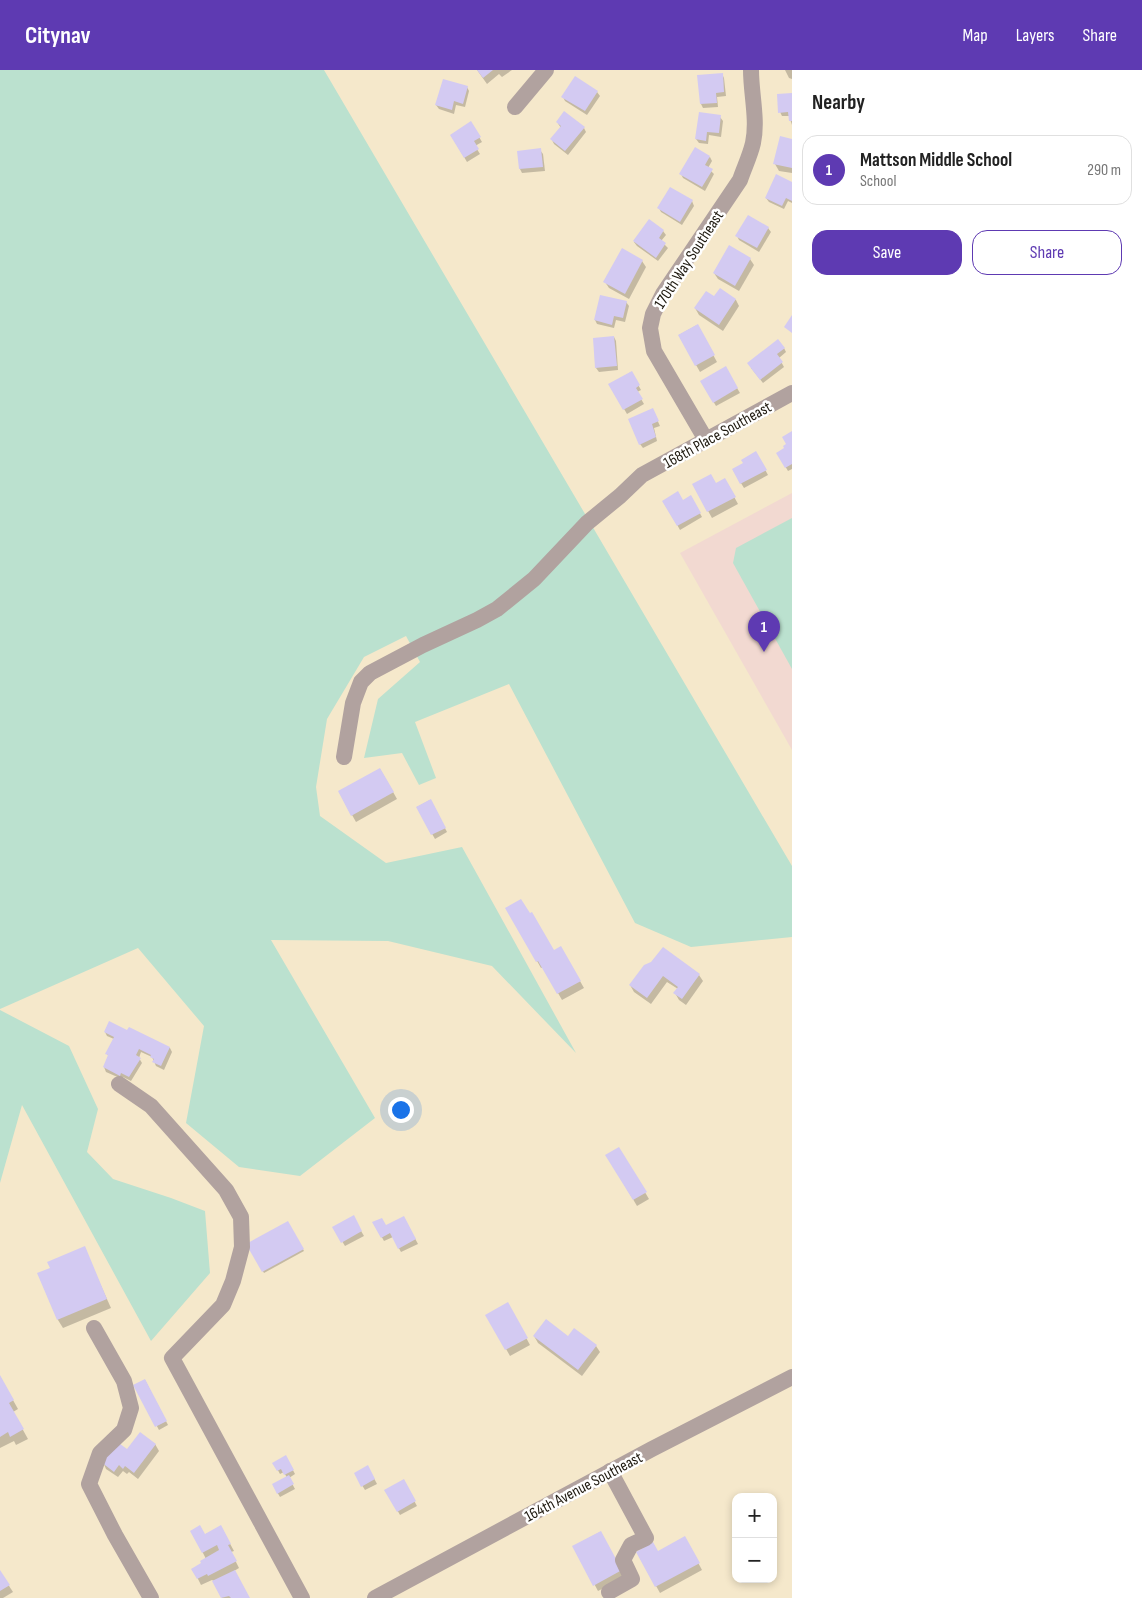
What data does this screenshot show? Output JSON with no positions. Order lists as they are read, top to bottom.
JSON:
{
  "streets": {
    "street": ["170th Way Southeast", "168th Place Southeast", "164th Avenue Southeast"]
  },
  "crossings": [
    ["170th Way Southeast", "168th Place Southeast"]
  ],
  "page": {
    "header": "Citynav",
    "nav": ["Map", "Layers", "Share"],
    "heading": "Nearby",
    "list": [
      {
        "mark": "1",
        "name": "Mattson Middle School",
        "note": "School",
        "value": "290 m"
      }
    ],
    "buttons": ["Save", "Share"],
    "pins": "1",
    "map_buttons": ["+", "−"]
  }
}
